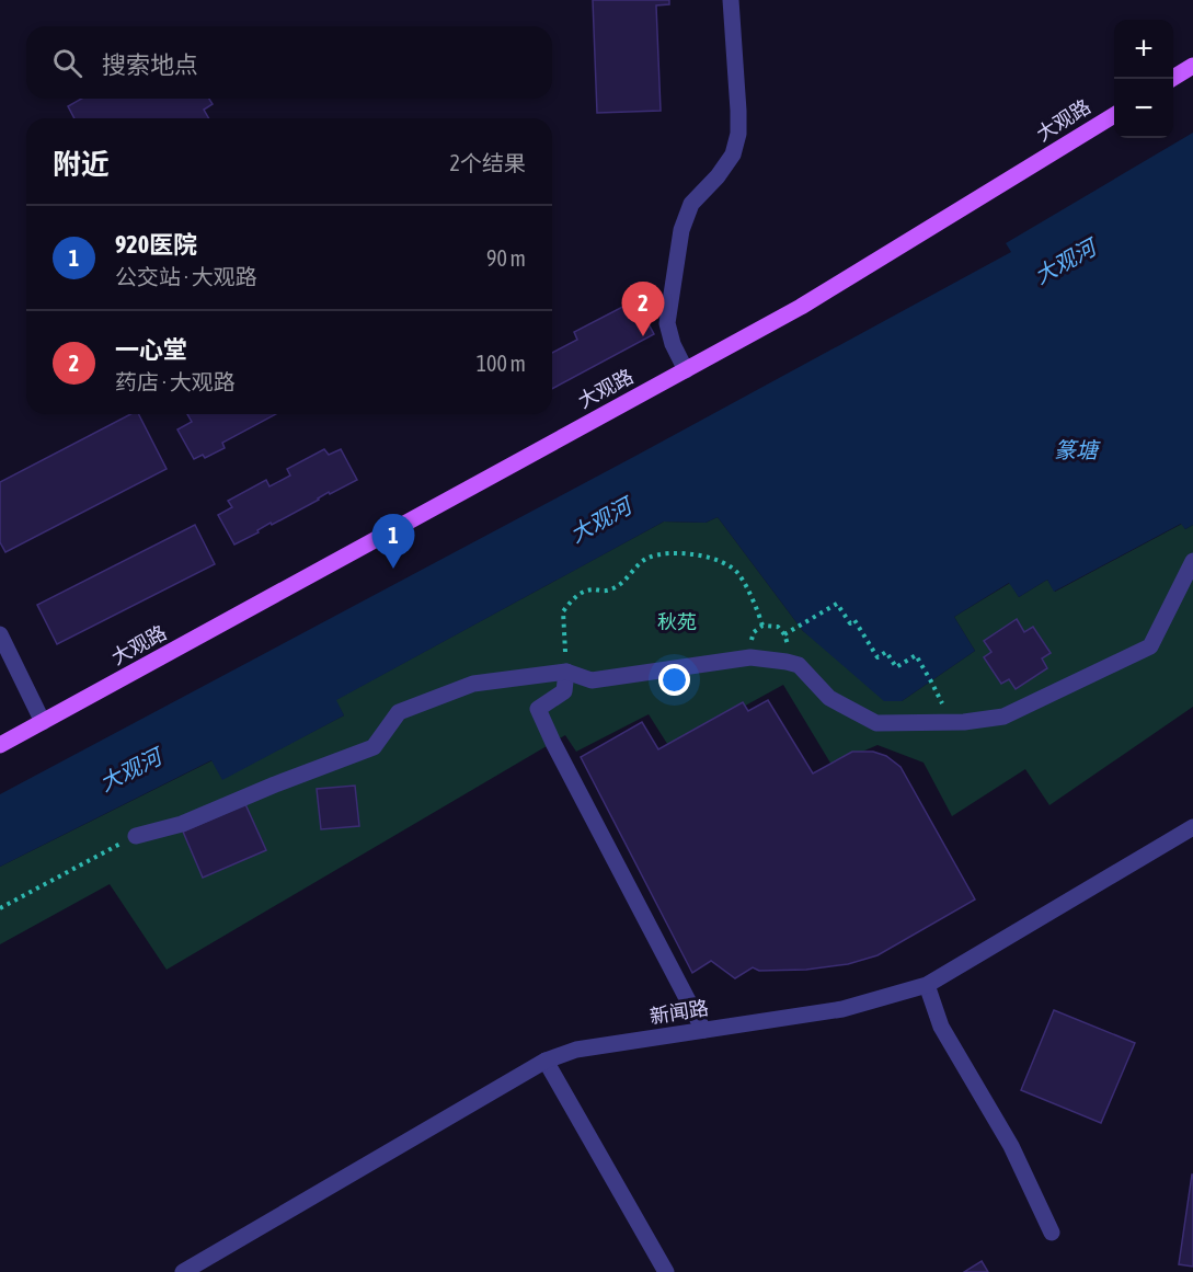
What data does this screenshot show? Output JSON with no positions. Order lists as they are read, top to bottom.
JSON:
{
  "streets": {
    "main road": ["大观路"],
    "street": ["新闻路"]
  },
  "water": ["大观河", "篆塘"],
  "parks": ["秋苑"],
  "page": {
    "map_buttons": ["+", "−"],
    "search": "搜索地点",
    "heading": ["附近", "2个结果"],
    "list": [
      {
        "mark": "1",
        "name": "920医院",
        "note": "公交站 · 大观路",
        "value": "90 m"
      },
      {
        "mark": "2",
        "name": "一心堂",
        "note": "药店 · 大观路",
        "value": "100 m"
      }
    ],
    "pins": ["2", "1"]
  }
}
